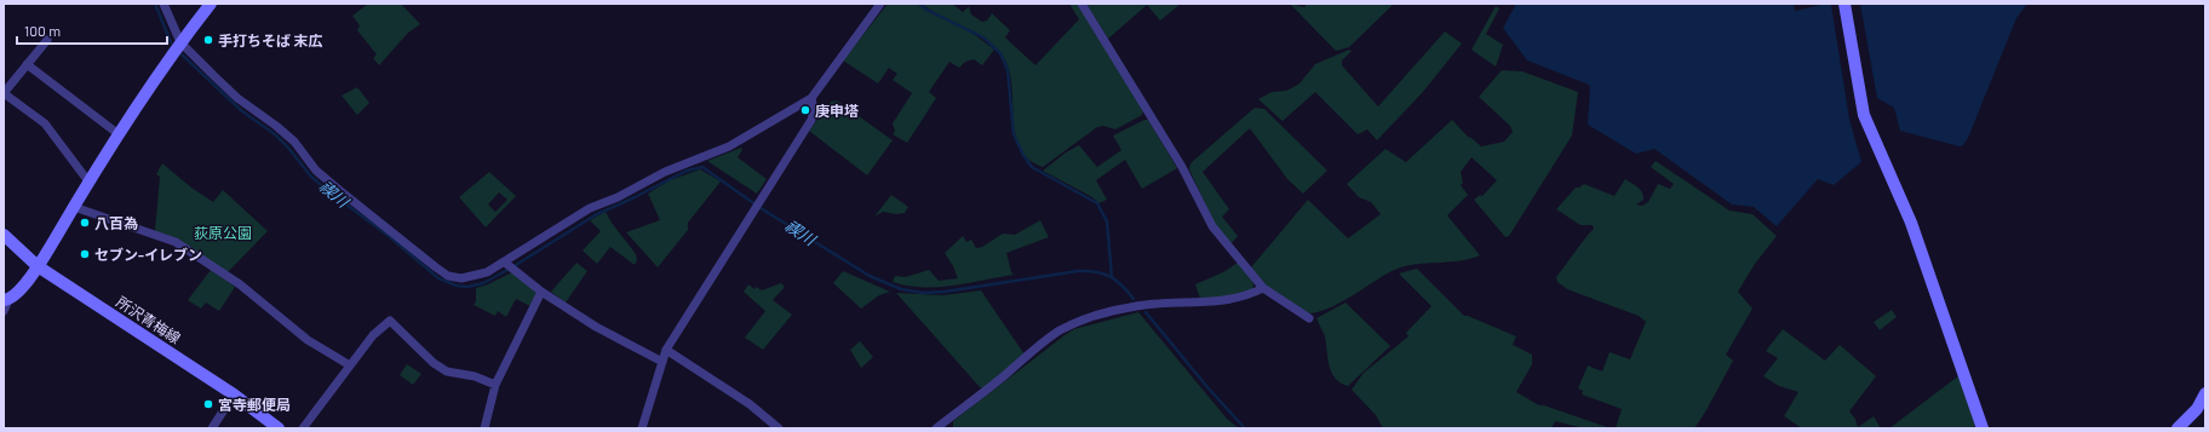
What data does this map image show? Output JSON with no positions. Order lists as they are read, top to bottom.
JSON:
{
  "streets": {
    "street": ["所沢青梅線"]
  },
  "water": ["禊川"],
  "parks": ["荻原公園"],
  "places": [
    "手打ちそば 末広",
    "庚申塔",
    "八百為",
    "セブン-イレブン",
    "宮寺郵便局"
  ],
  "scale_bar": "100 m"
}
